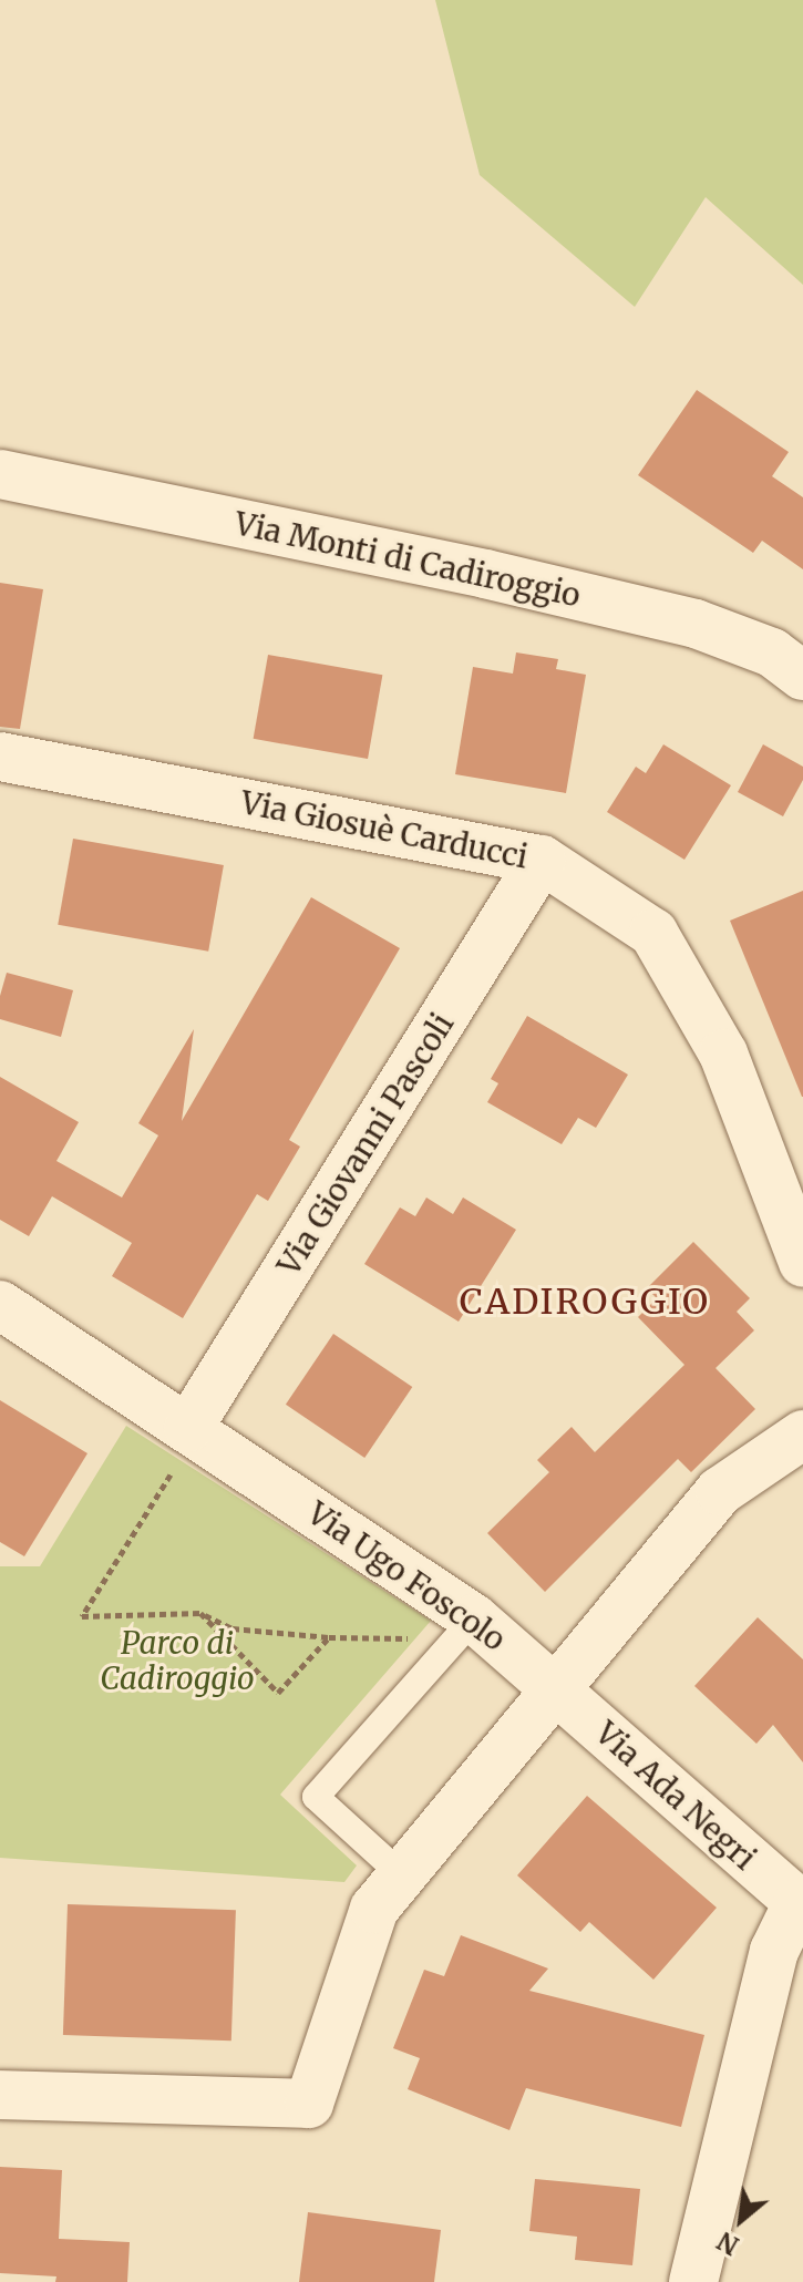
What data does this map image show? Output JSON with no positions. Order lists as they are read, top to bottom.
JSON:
{
  "streets": {
    "street": [
      "Via Monti di Cadiroggio",
      "Via Giosuè Carducci",
      "Via Giovanni Pascoli",
      "Via Ugo Foscolo",
      "Via Ada Negri"
    ]
  },
  "crossings": [
    ["Via Giosuè Carducci", "Via Giovanni Pascoli"],
    ["Via Giovanni Pascoli", "Via Ugo Foscolo"],
    ["Via Ugo Foscolo", "Via Ada Negri"]
  ],
  "districts": ["CADIROGGIO"],
  "parks": ["Parco di Cadiroggio"],
  "north": "bottom left"
}
